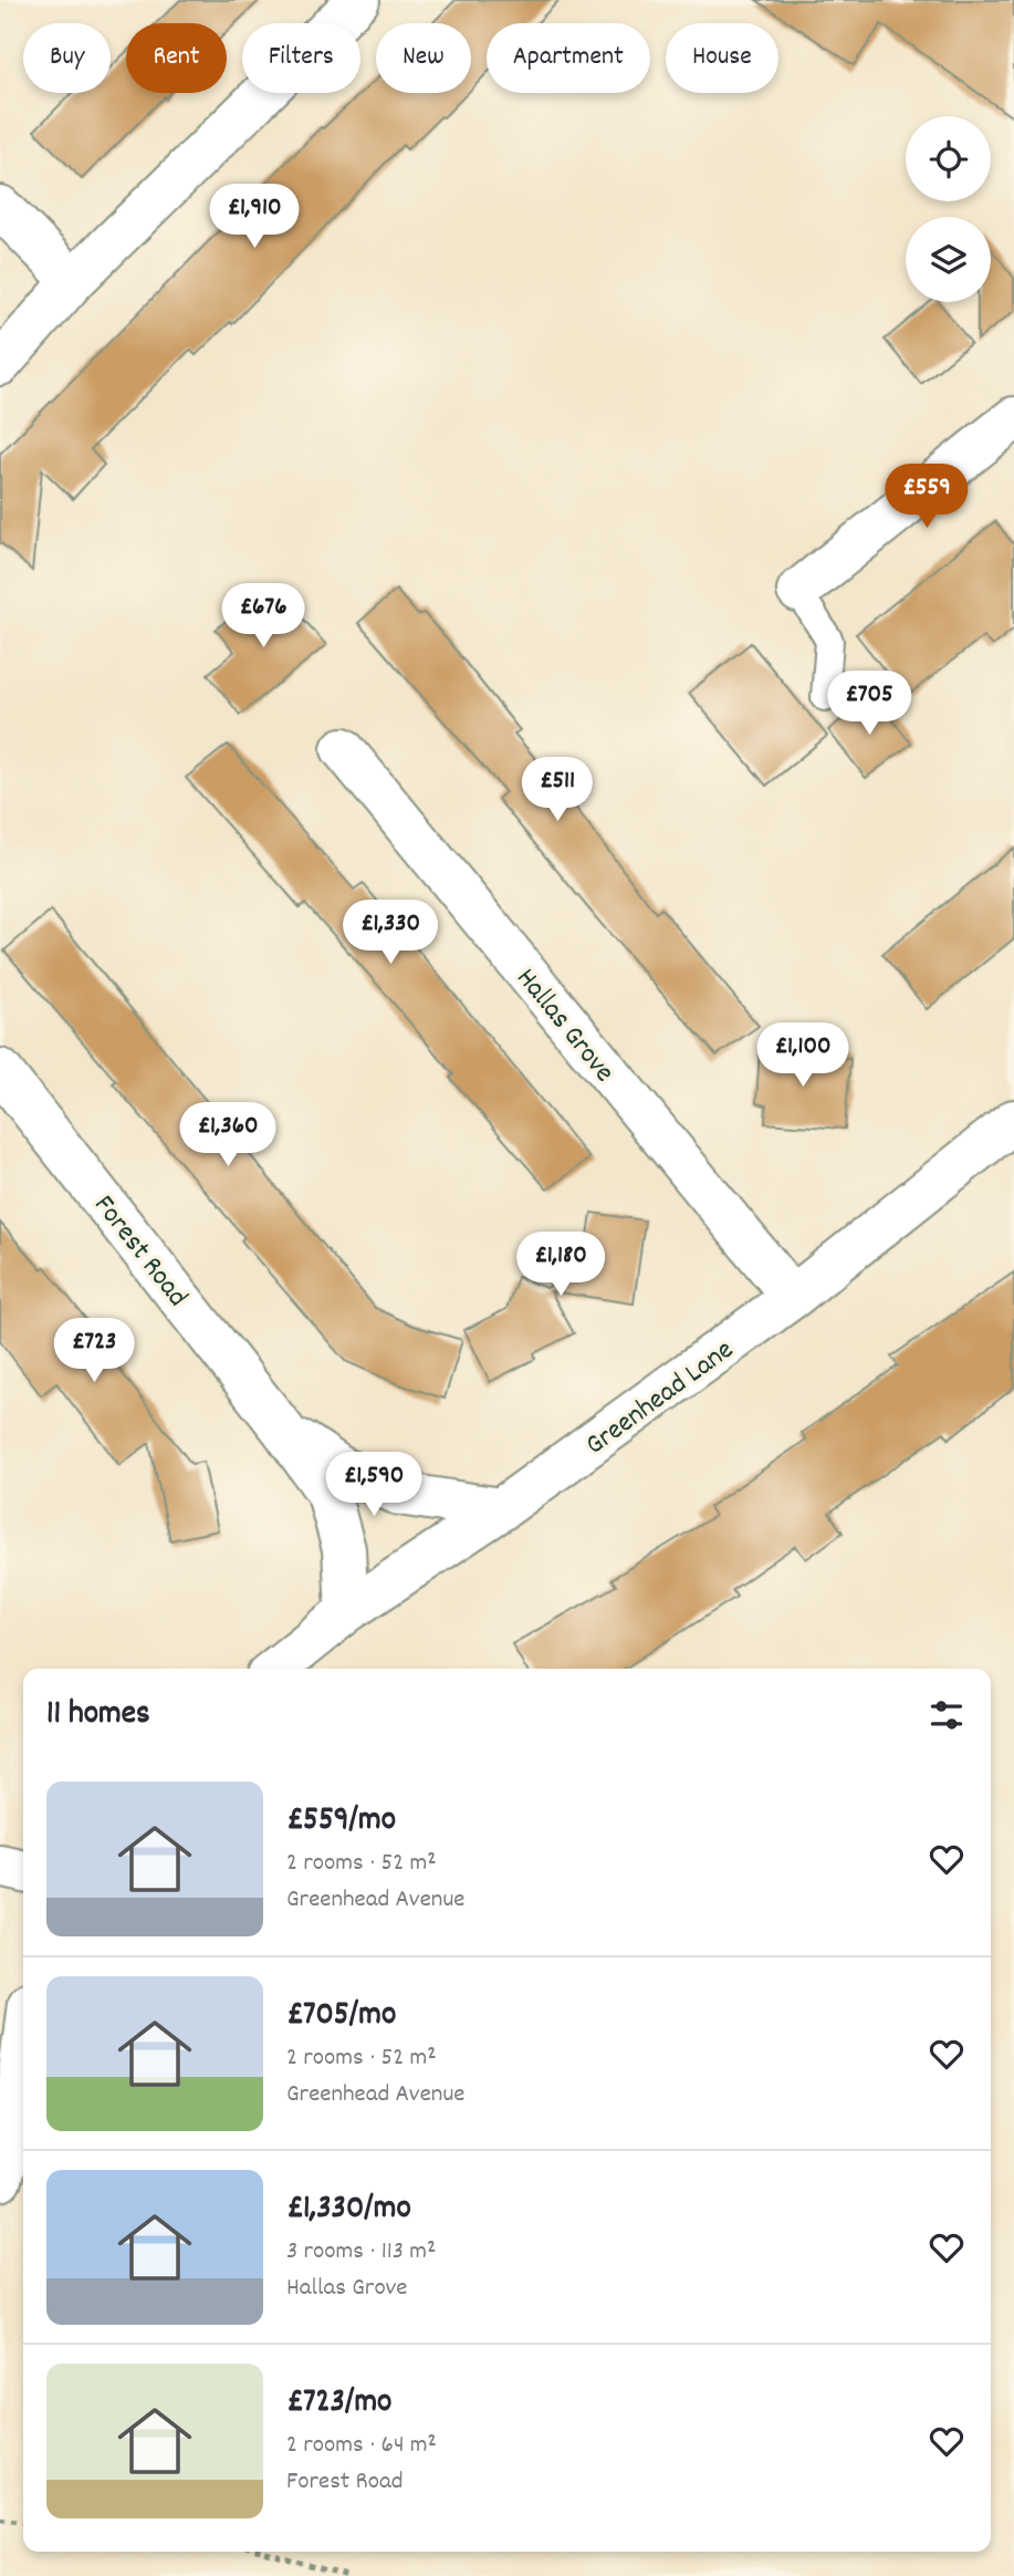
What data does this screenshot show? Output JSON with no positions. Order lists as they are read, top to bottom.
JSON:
{
  "streets": {
    "street": ["Hallas Grove", "Forest Road", "Greenhead Lane"]
  },
  "crossings": [
    ["Hallas Grove", "Greenhead Lane"],
    ["Forest Road", "Greenhead Lane"]
  ],
  "page": {
    "chip": [
      "Buy",
      "Rent",
      "Filters",
      "New",
      "Apartment",
      "House"
    ],
    "price": [
      "£1,910",
      "£559",
      "£676",
      "£705",
      "£511",
      "£1,330",
      "£1,100",
      "£1,360",
      "£1,180",
      "£723",
      "£1,590"
    ],
    "heading": "11 homes",
    "list": [
      {
        "name": "£559/mo",
        "note": "2 rooms · 52 m² · Greenhead Avenue"
      },
      {
        "name": "£705/mo",
        "note": "2 rooms · 52 m² · Greenhead Avenue"
      },
      {
        "name": "£1,330/mo",
        "note": "3 rooms · 113 m² · Hallas Grove"
      },
      {
        "name": "£723/mo",
        "note": "2 rooms · 64 m² · Forest Road"
      }
    ]
  }
}
